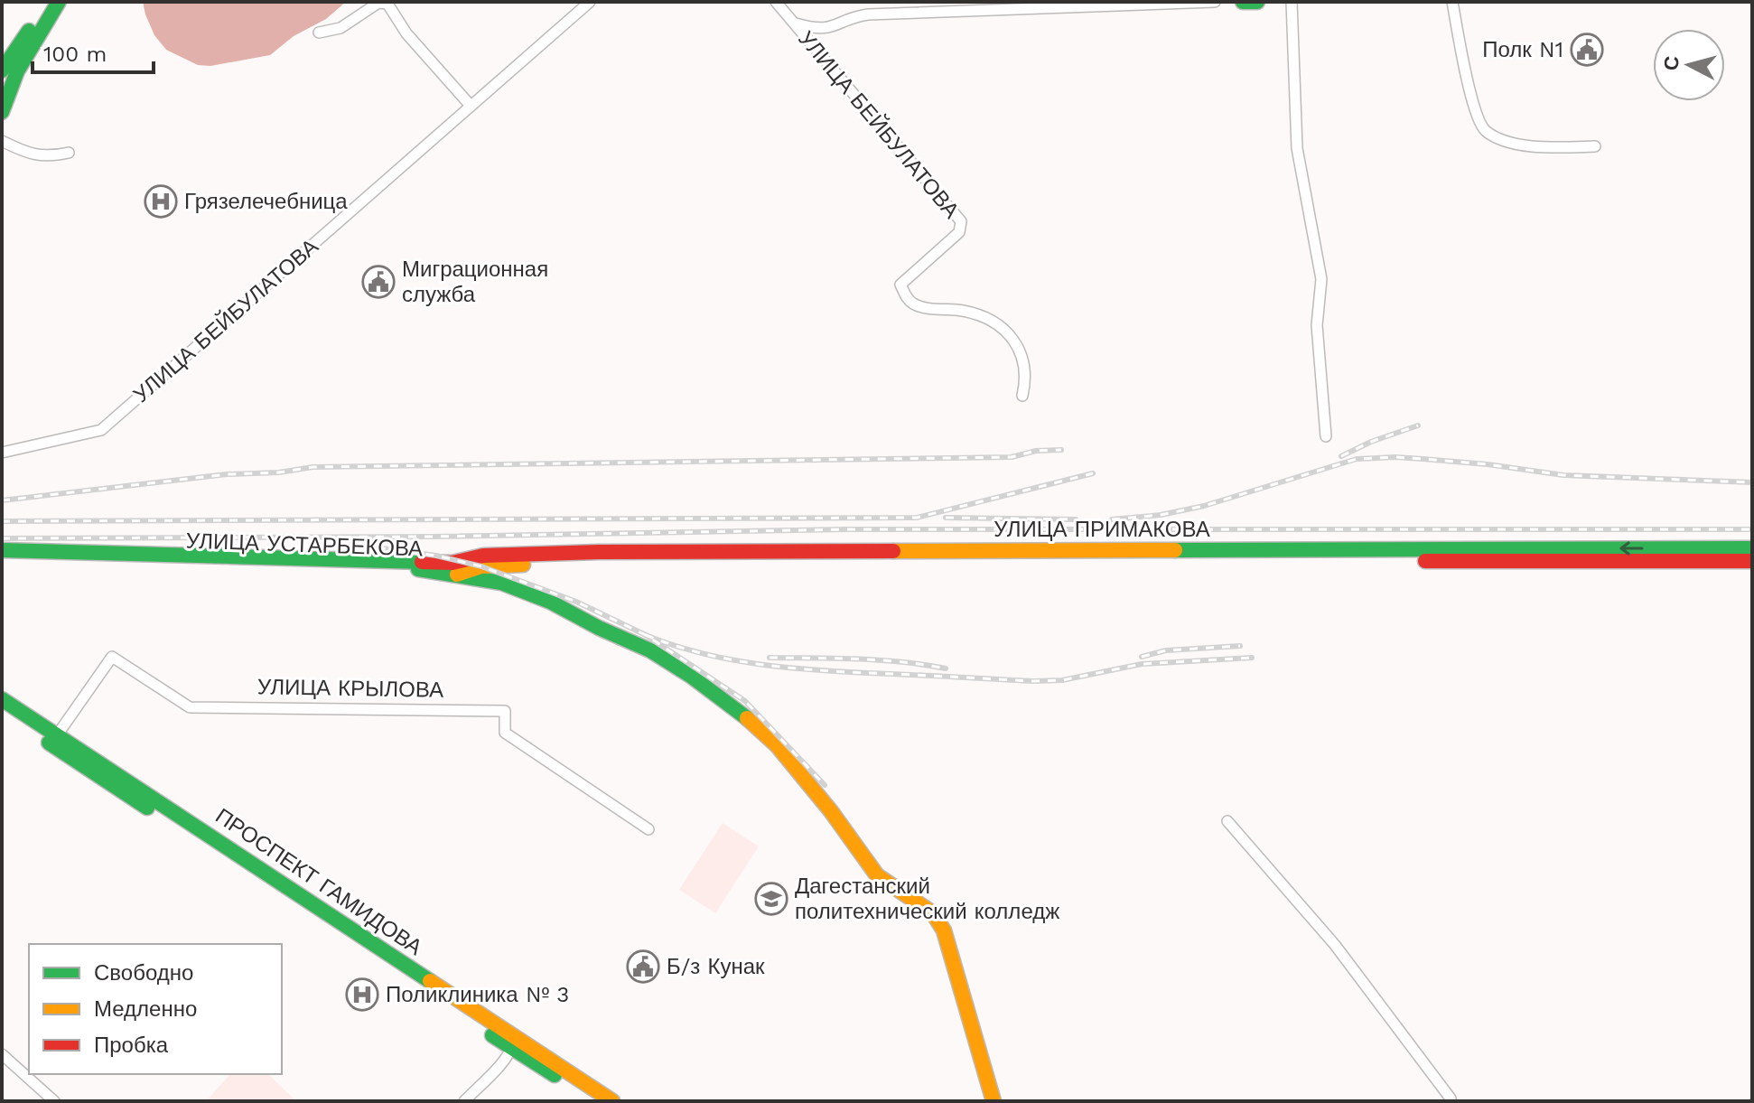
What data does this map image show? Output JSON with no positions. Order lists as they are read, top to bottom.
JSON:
{
  "streets": {
    "main road": ["УЛИЦА ПРИМАКОВА", "УЛИЦА УСТАРБЕКОВА", "ПРОСПЕКТ ГАМИДОВА"],
    "street": ["УЛИЦА БЕЙБУЛАТОВА", "УЛИЦА КРЫЛОВА"]
  },
  "crossings": [
    ["УЛИЦА ПРИМАКОВА", "УЛИЦА УСТАРБЕКОВА"],
    ["УЛИЦА КРЫЛОВА", "ПРОСПЕКТ ГАМИДОВА"]
  ],
  "places": {
    "public building": ["Полк N1", "Миграционная служба", "Б/з Кунак"],
    "hospital": ["Грязелечебница", "Поликлиника № 3"],
    "school or university": ["Дагестанский политехнический колледж"]
  },
  "legend": ["Свободно", "Медленно", "Пробка"],
  "scale_bar": "100 m",
  "north": "left"
}
